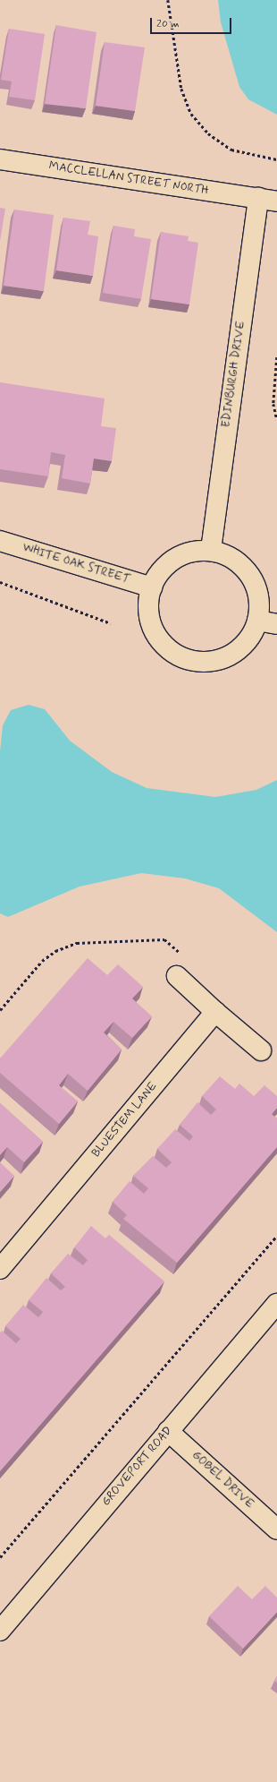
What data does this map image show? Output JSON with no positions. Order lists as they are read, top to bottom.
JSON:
{
  "streets": {
    "street": [
      "MACCLELLAN STREET NORTH",
      "EDINBURGH DRIVE",
      "WHITE OAK STREET",
      "BLUESTEM LANE",
      "GROVEPORT ROAD",
      "GOBEL DRIVE"
    ]
  },
  "crossings": [
    ["MACCLELLAN STREET NORTH", "EDINBURGH DRIVE"],
    ["EDINBURGH DRIVE", "WHITE OAK STREET"],
    ["GROVEPORT ROAD", "GOBEL DRIVE"]
  ],
  "scale_bar": "20 m"
}
